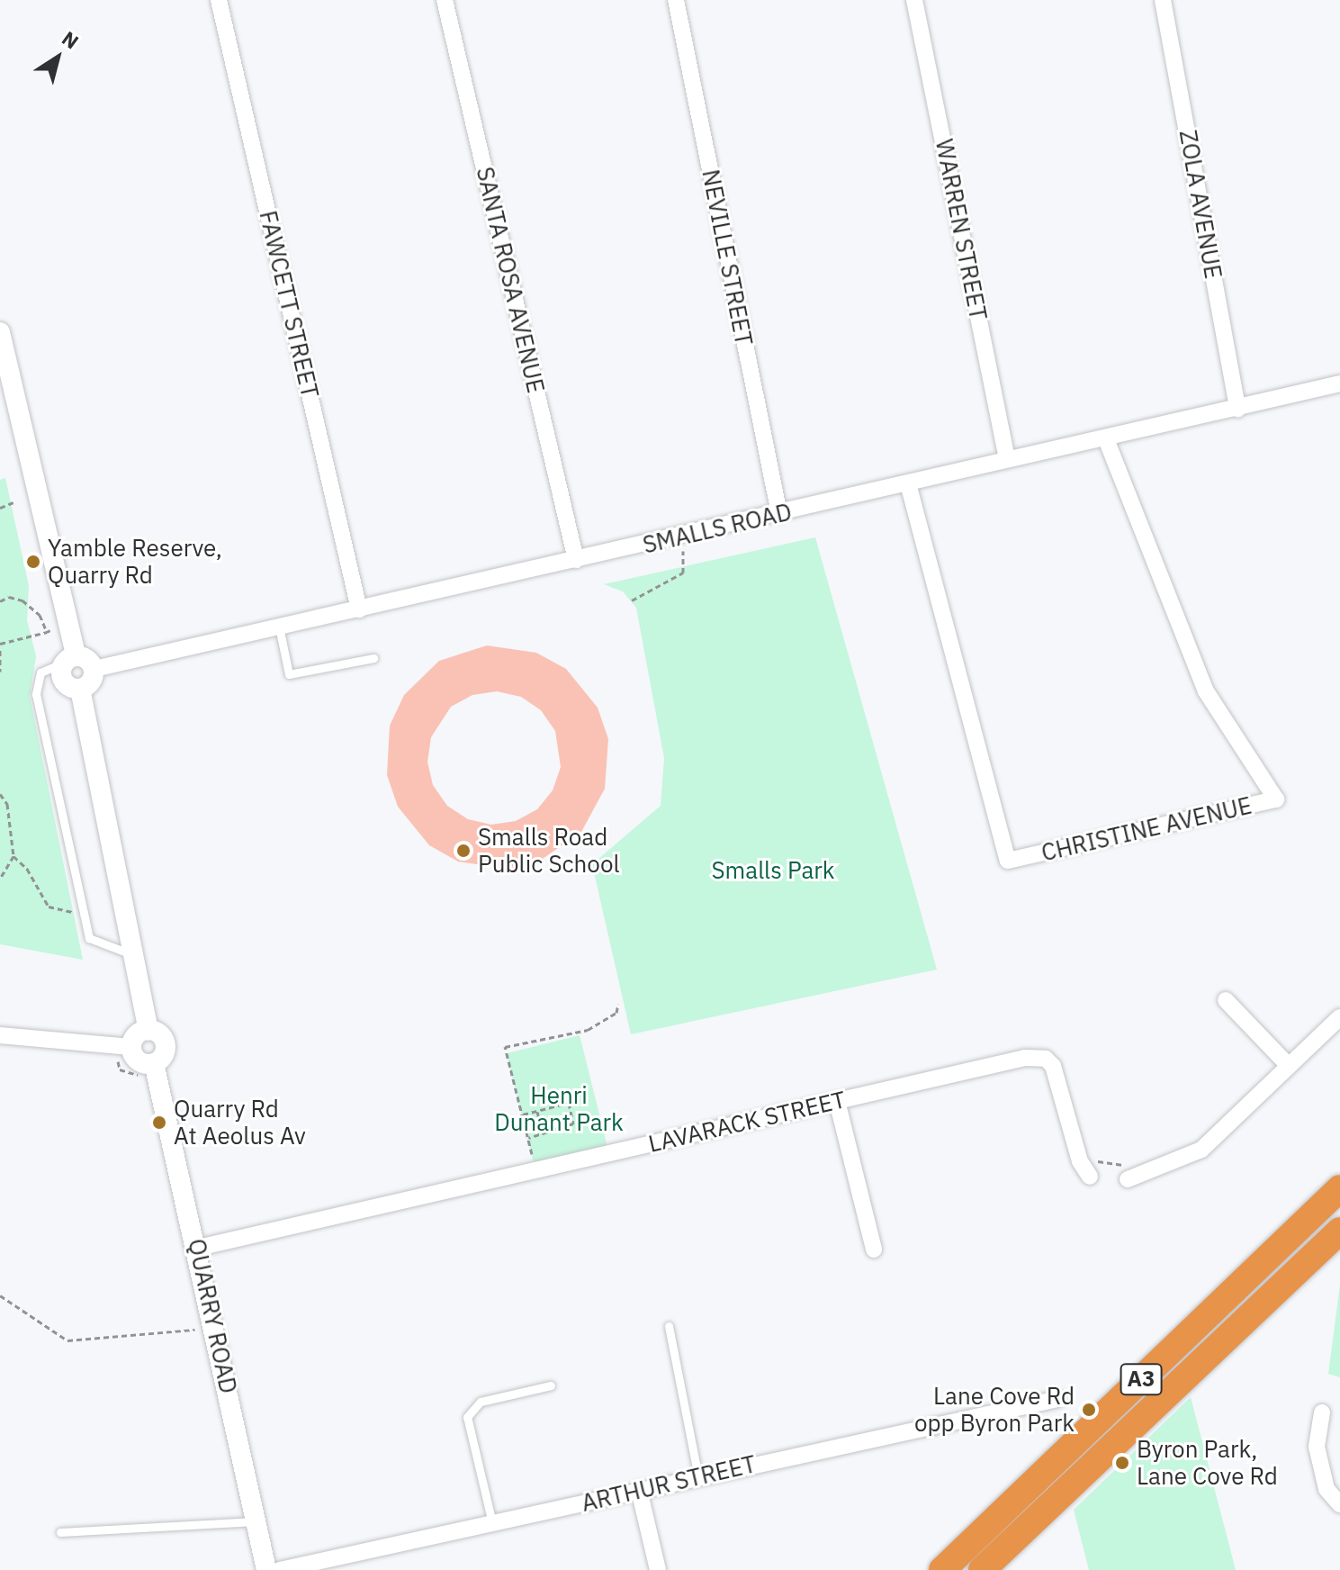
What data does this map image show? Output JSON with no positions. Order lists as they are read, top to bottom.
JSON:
{
  "streets": {
    "highway": ["A3"],
    "street": [
      "ZOLA AVENUE",
      "WARREN STREET",
      "NEVILLE STREET",
      "SANTA ROSA AVENUE",
      "FAWCETT STREET",
      "SMALLS ROAD",
      "CHRISTINE AVENUE",
      "LAVARACK STREET",
      "QUARRY ROAD",
      "ARTHUR STREET"
    ]
  },
  "crossings": [
    ["ZOLA AVENUE", "SMALLS ROAD"],
    ["WARREN STREET", "SMALLS ROAD"],
    ["NEVILLE STREET", "SMALLS ROAD"],
    ["SANTA ROSA AVENUE", "SMALLS ROAD"],
    ["FAWCETT STREET", "SMALLS ROAD"],
    ["SMALLS ROAD", "CHRISTINE AVENUE"],
    ["LAVARACK STREET", "QUARRY ROAD"]
  ],
  "parks": ["Smalls Park", "Henri Dunant Park"],
  "places": [
    "Yamble Reserve, Quarry Rd",
    "Smalls Road Public School",
    "Quarry Rd At Aeolus Av",
    "Lane Cove Rd opp Byron Park",
    "Byron Park, Lane Cove Rd"
  ],
  "north": "top right"
}
